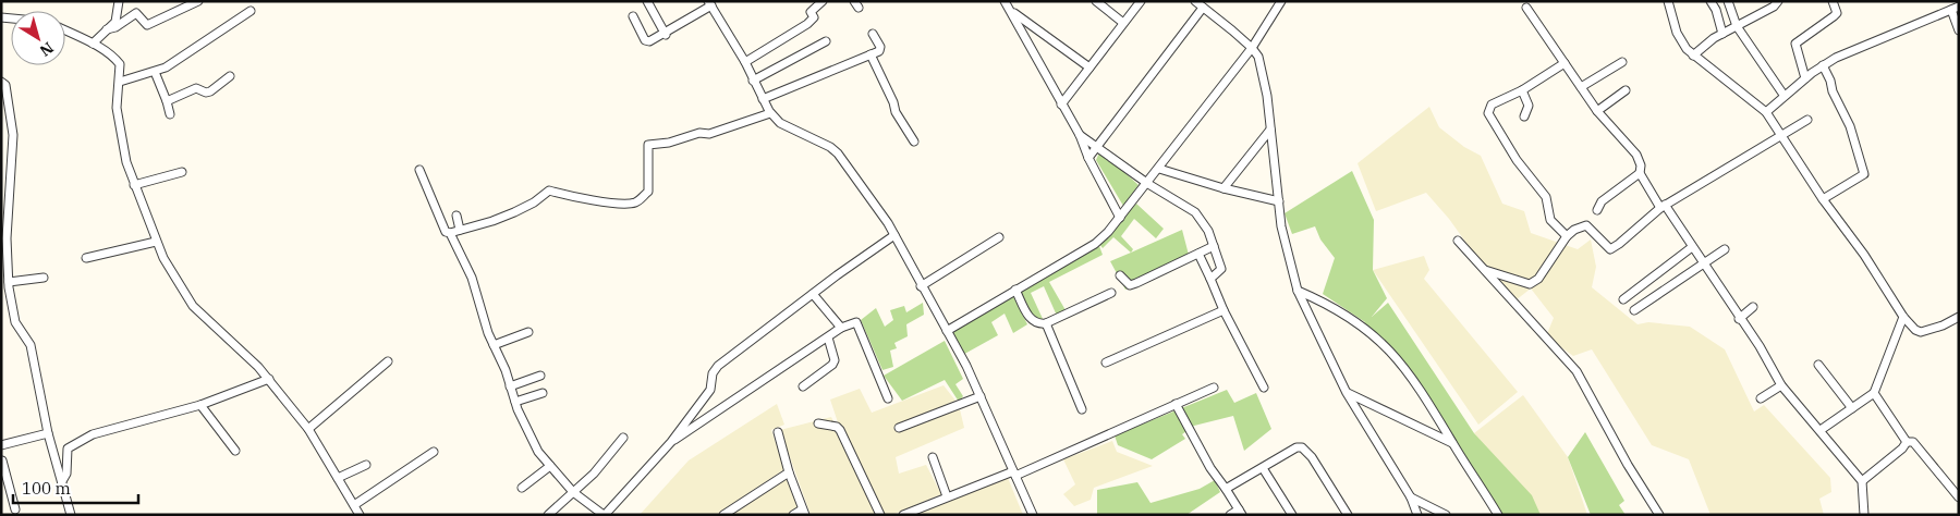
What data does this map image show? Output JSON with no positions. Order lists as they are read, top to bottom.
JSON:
{
  "scale_bar": "100 m",
  "north": "bottom right"
}
